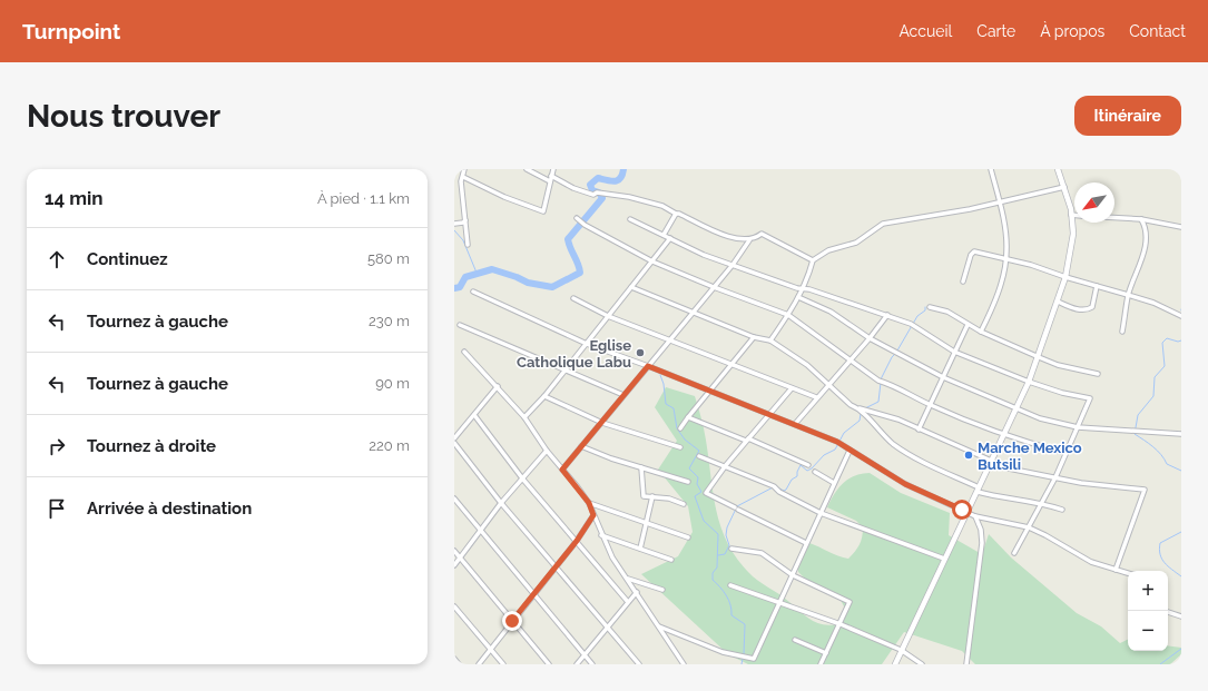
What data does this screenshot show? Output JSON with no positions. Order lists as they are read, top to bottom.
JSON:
{
  "places": ["Eglise Catholique Labu", "Marche Mexico Butsili"],
  "north": "bottom left",
  "page": {
    "header": "Turnpoint",
    "nav": [
      "Accueil",
      "Carte",
      "À propos",
      "Contact"
    ],
    "buttons": "Itinéraire",
    "title": "Nous trouver",
    "heading": ["14 min", "À pied · 1.1 km"],
    "list": [
      ["Continuez", "580 m"],
      ["Tournez à gauche", "230 m"],
      ["Tournez à gauche", "90 m"],
      ["Tournez à droite", "220 m"],
      "Arrivée à destination"
    ],
    "map_buttons": ["+", "−"]
  }
}
